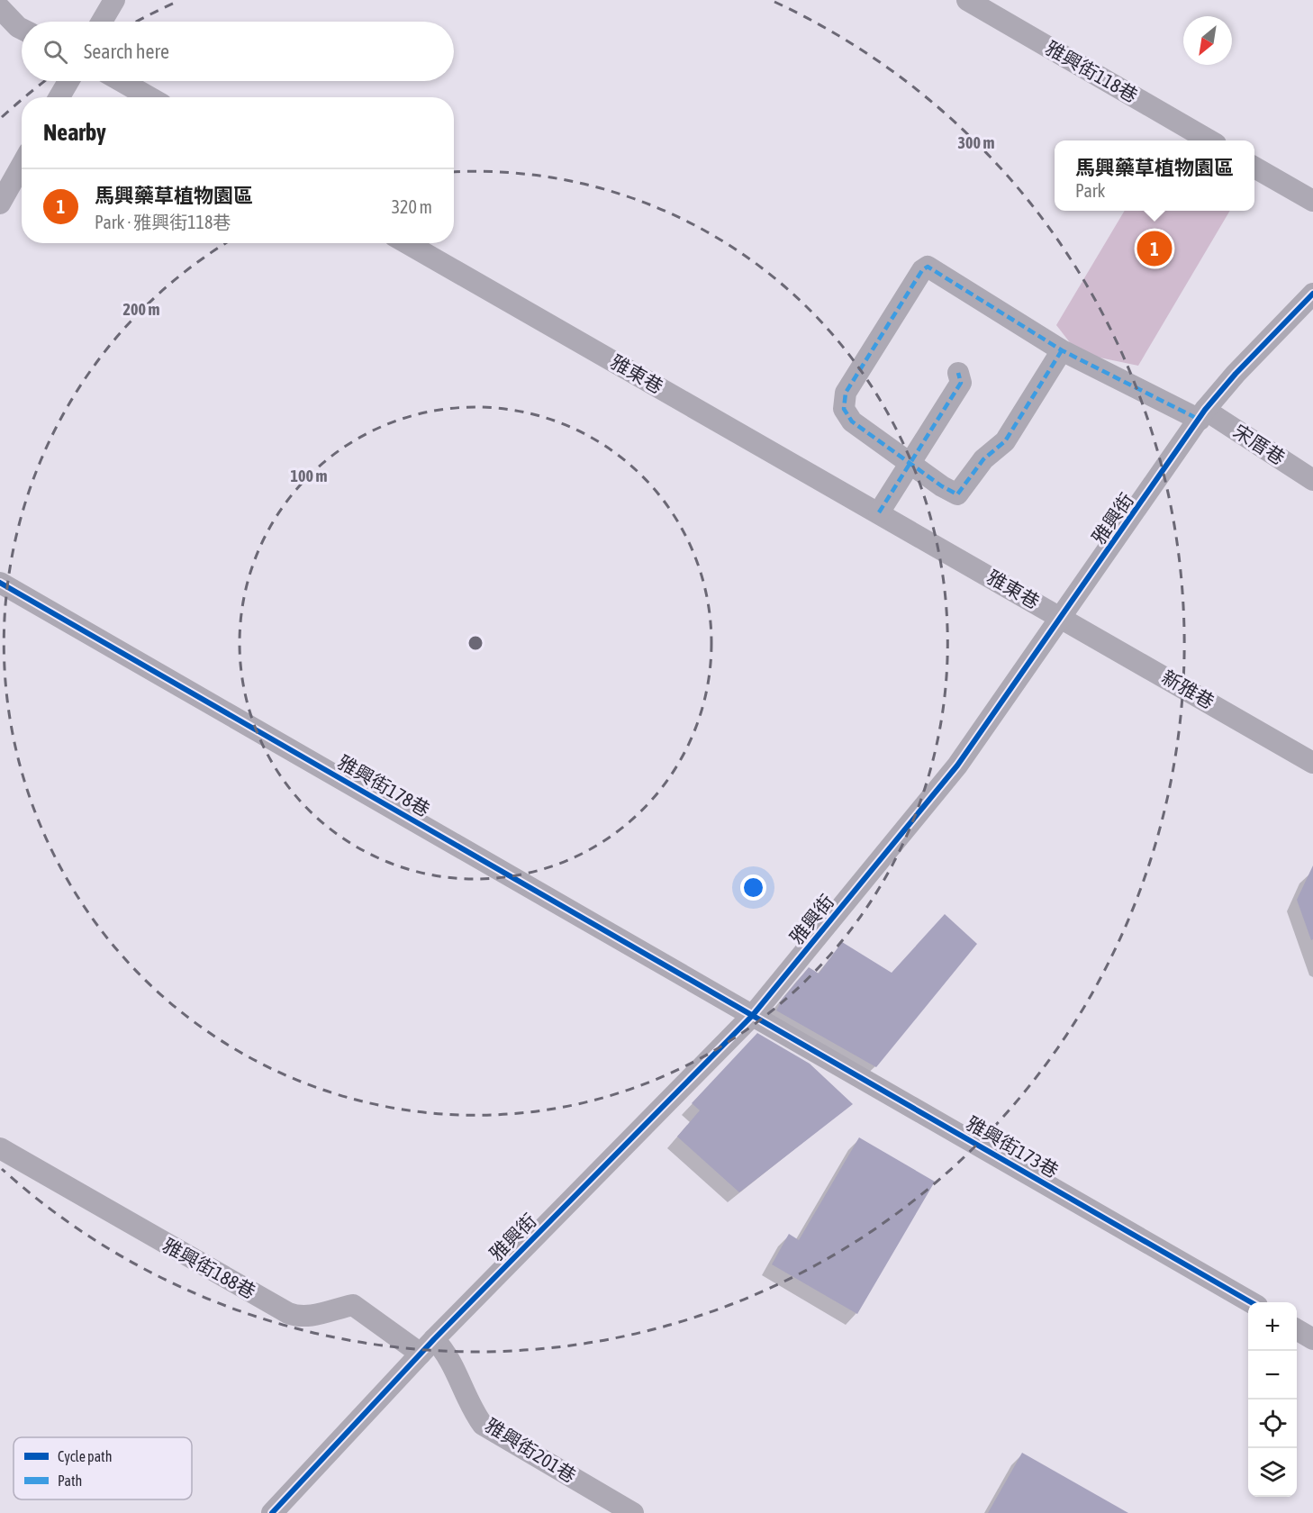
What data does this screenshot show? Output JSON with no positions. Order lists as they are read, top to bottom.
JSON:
{
  "streets": {
    "street": [
      "雅興街118巷",
      "雅東巷",
      "宋厝巷",
      "雅興街",
      "新雅巷",
      "雅興街178巷",
      "雅興街173巷",
      "雅興街188巷",
      "雅興街201巷"
    ]
  },
  "crossings": [
    ["雅東巷", "雅興街"],
    ["雅東巷", "新雅巷"],
    ["宋厝巷", "雅興街"],
    ["雅興街", "新雅巷"],
    ["雅興街", "雅興街178巷"],
    ["雅興街", "雅興街173巷"],
    ["雅興街", "雅興街188巷"],
    ["雅興街", "雅興街201巷"],
    ["雅興街178巷", "雅興街173巷"],
    ["雅興街188巷", "雅興街201巷"]
  ],
  "legend": ["Cycle path", "Path"],
  "north": "bottom left",
  "page": {
    "search": "Search here",
    "heading": "Nearby",
    "popup": ["馬興藥草植物園區", "Park"],
    "list": [
      {
        "mark": "1",
        "name": "馬興藥草植物園區",
        "note": "Park · 雅興街118巷",
        "value": "320 m"
      }
    ],
    "pins": "1",
    "map_buttons": ["+", "−"]
  },
  "rings": ["300 m", "200 m", "100 m"]
}
